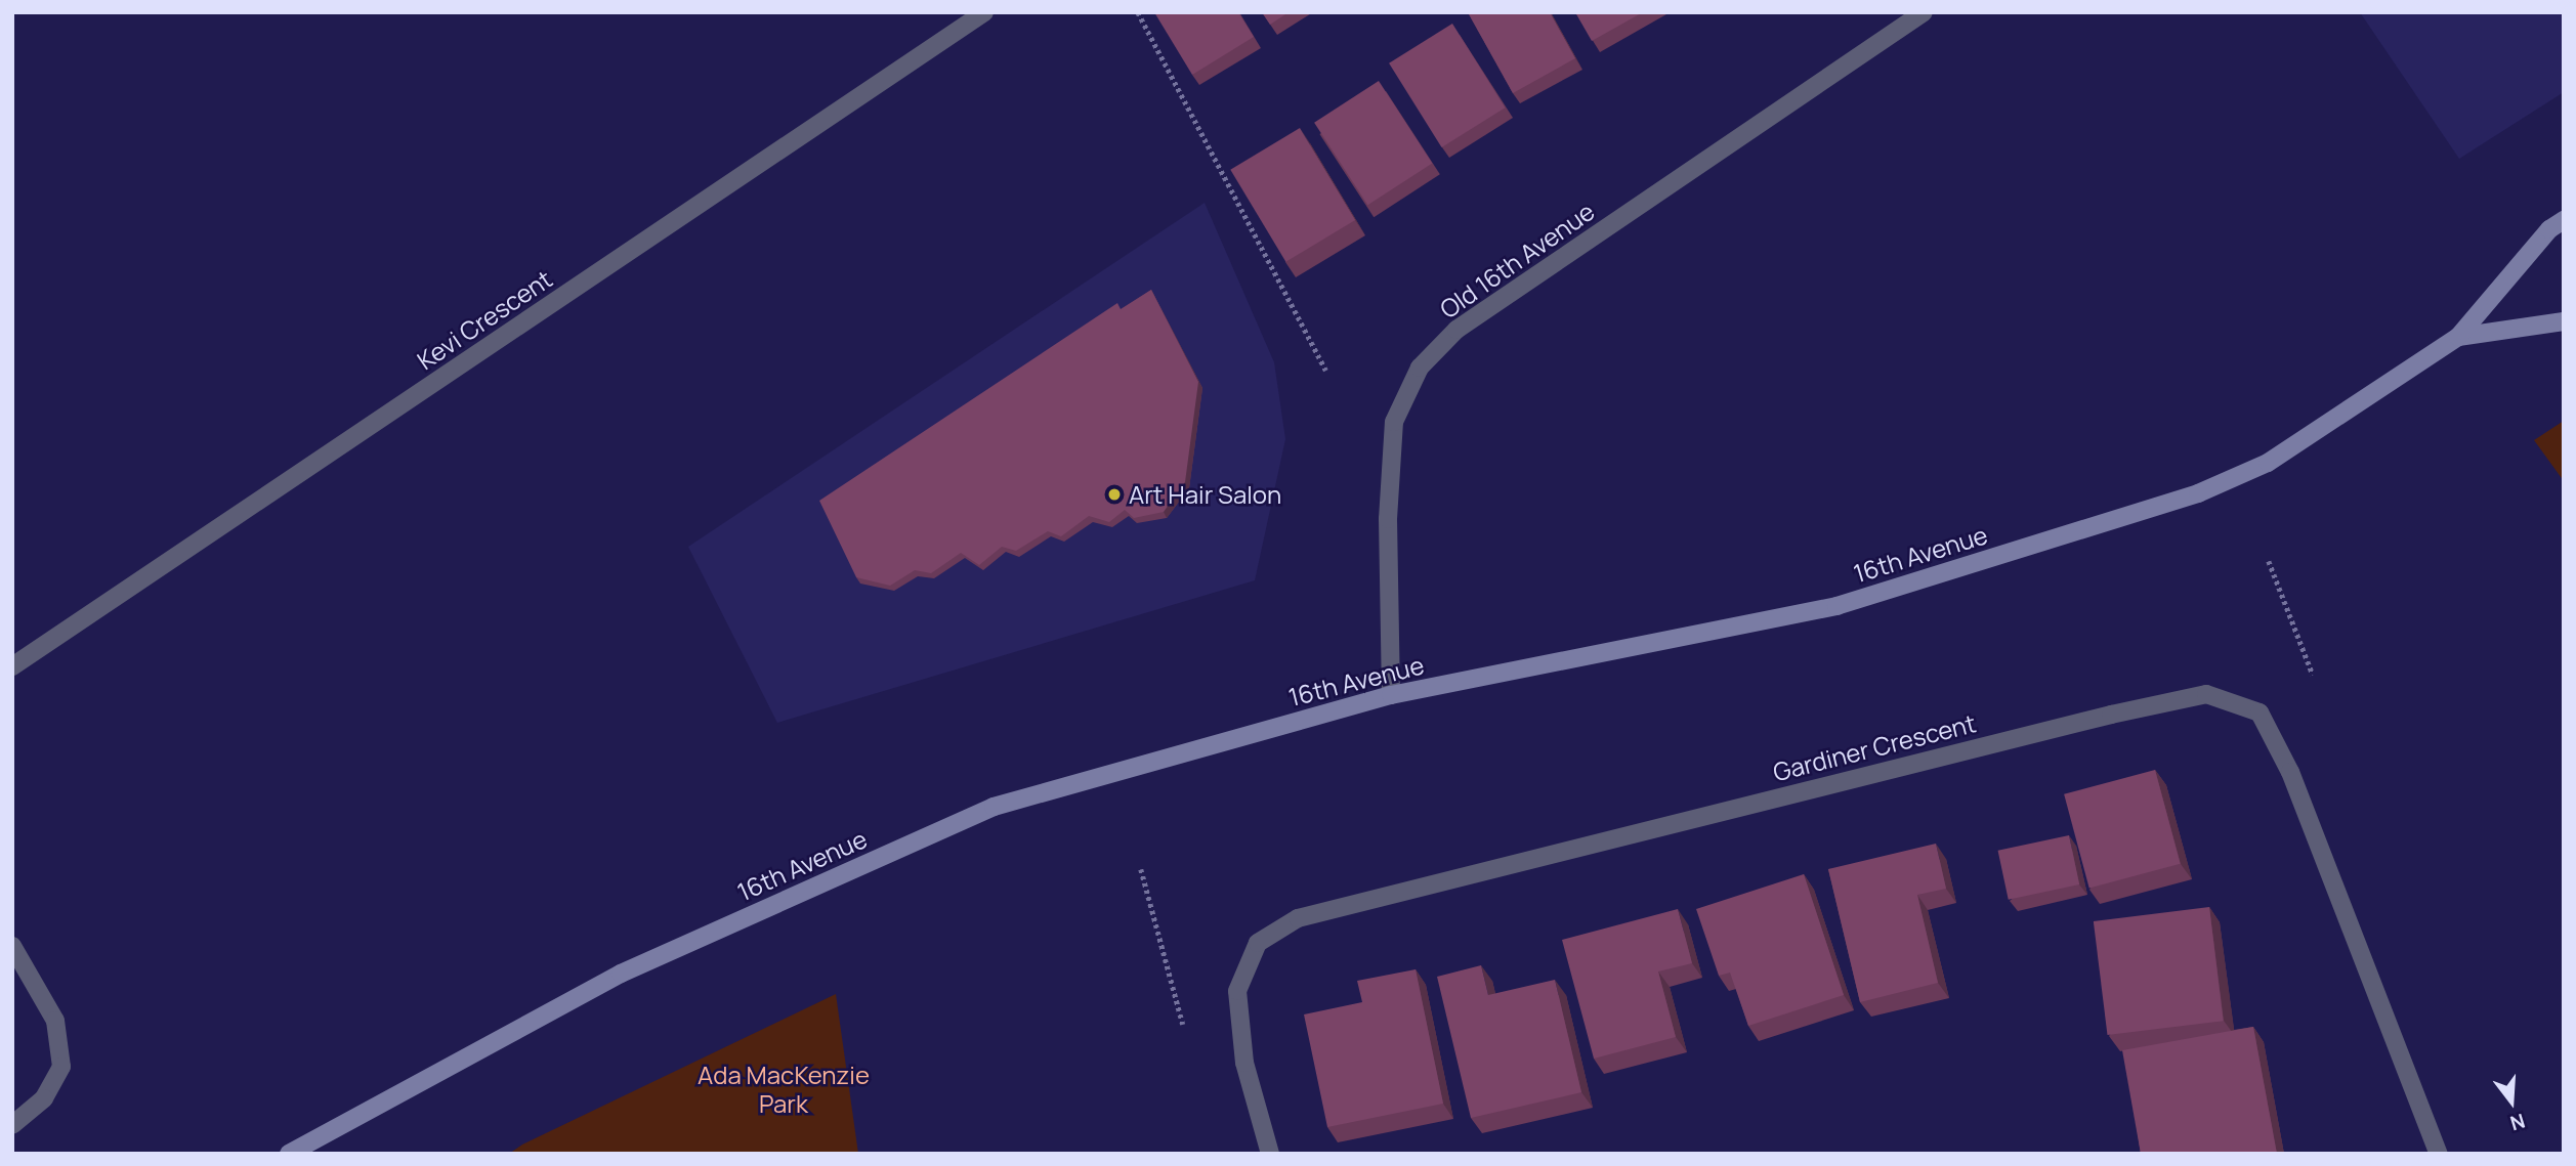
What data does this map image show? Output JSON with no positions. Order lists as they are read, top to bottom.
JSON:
{
  "streets": {
    "main road": ["16th Avenue"],
    "street": ["Old 16th Avenue", "Kevi Crescent", "Gardiner Crescent"]
  },
  "crossings": [
    ["Old 16th Avenue", "16th Avenue"]
  ],
  "parks": ["Ada MacKenzie Park"],
  "places": ["Art Hair Salon"],
  "north": "bottom"
}
